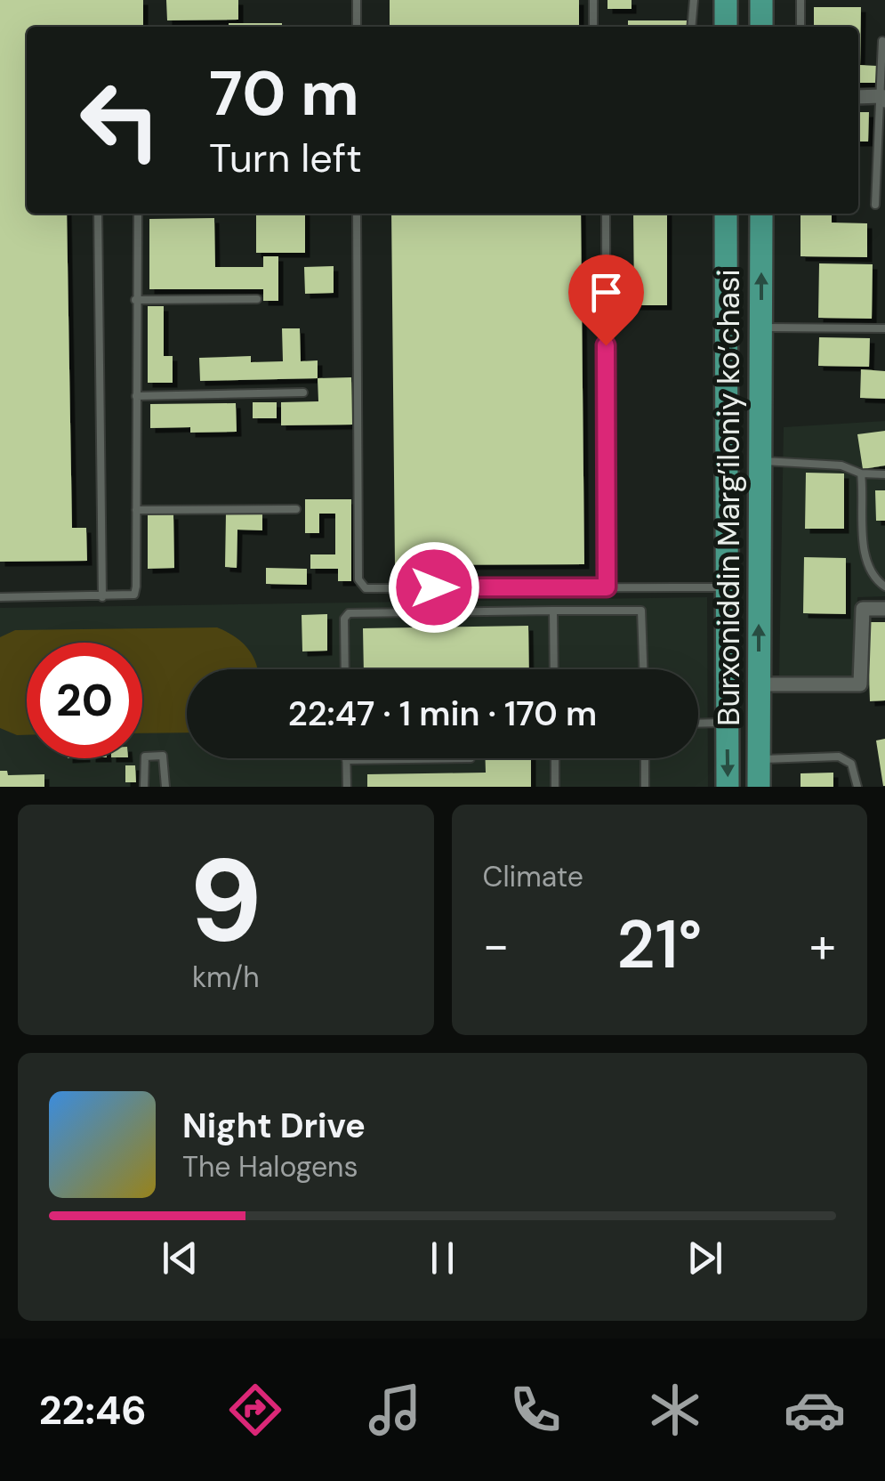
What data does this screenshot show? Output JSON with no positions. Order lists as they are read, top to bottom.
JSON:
{
  "streets": {
    "main road": ["Burxoniddin Marg’iloniy ko’chasi"]
  },
  "page": {
    "turn": ["70 m", "Turn left"],
    "limit": "20",
    "trip": "22:47 · 1 min · 170 m",
    "tile": [
      ["9", "km/h"],
      "Climate"
    ],
    "heat": ["−", "21°", "+"],
    "song": ["Night Drive", "The Halogens"],
    "tabs": "22:46"
  }
}
